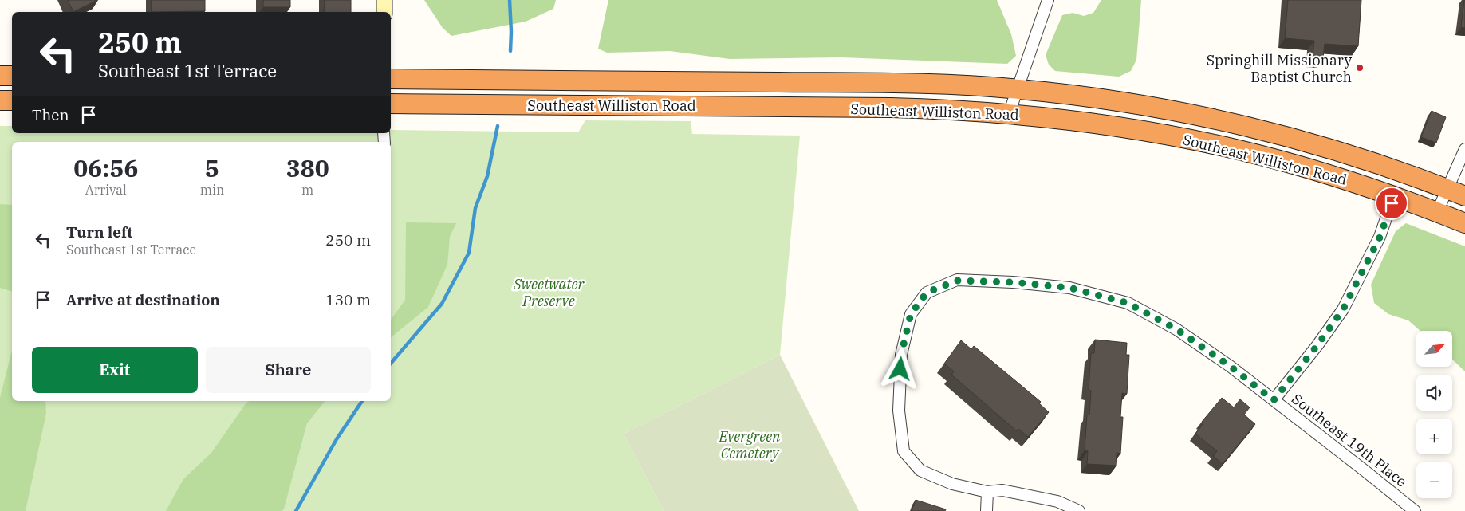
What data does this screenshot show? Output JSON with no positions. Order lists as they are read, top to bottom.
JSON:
{
  "streets": {
    "highway": ["Southeast Williston Road"],
    "street": ["Southeast 19th Place"]
  },
  "parks": ["Sweetwater Preserve", "Evergreen Cemetery"],
  "places": ["Springhill Missionary Baptist Church"],
  "north": "top right",
  "page": {
    "turn": ["250 m", "Southeast 1st Terrace"],
    "then": "Then",
    "eta": [
      "06:56",
      "Arrival",
      "5",
      "min",
      "380",
      "m"
    ],
    "list": [
      {
        "name": "Turn left",
        "note": "Southeast 1st Terrace",
        "value": "250 m"
      },
      {
        "name": "Arrive at destination",
        "value": "130 m"
      }
    ],
    "map_buttons": ["+", "−"],
    "buttons": ["Exit", "Share"]
  }
}
